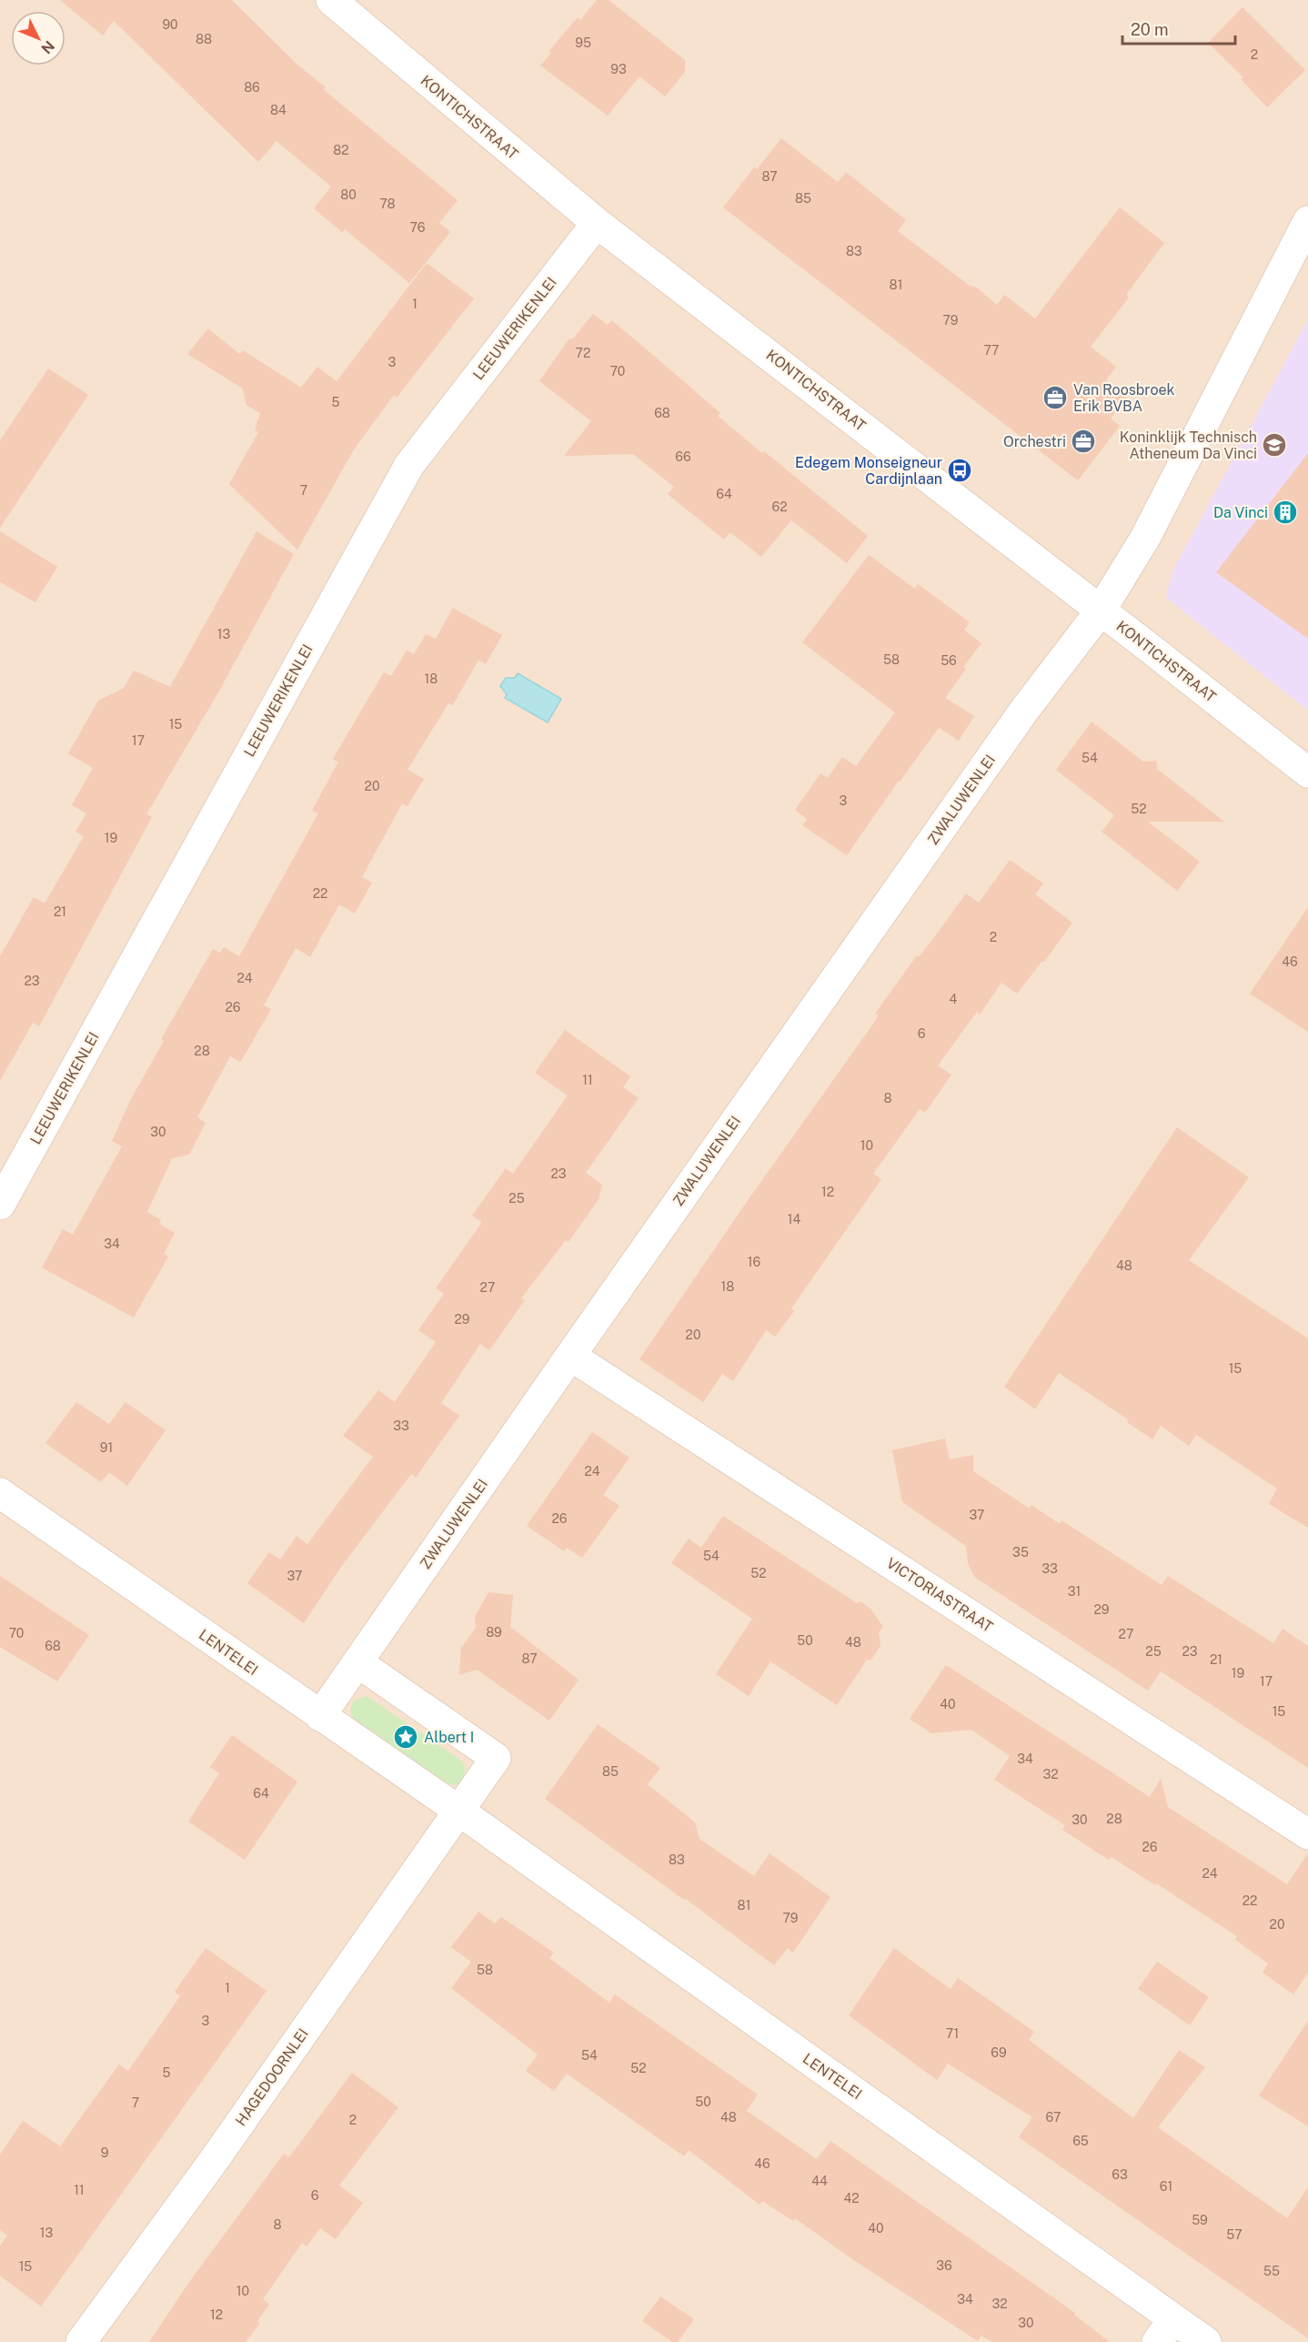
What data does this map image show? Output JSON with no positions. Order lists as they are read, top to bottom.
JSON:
{
  "streets": {
    "street": [
      "KONTICHSTRAAT",
      "LEEUWERIKENLEI",
      "ZWALUWENLEI",
      "VICTORIASTRAAT",
      "LENTELEI",
      "HAGEDOORNLEI"
    ]
  },
  "crossings": [
    ["KONTICHSTRAAT", "LEEUWERIKENLEI"],
    ["KONTICHSTRAAT", "ZWALUWENLEI"],
    ["ZWALUWENLEI", "VICTORIASTRAAT"],
    ["ZWALUWENLEI", "LENTELEI"],
    ["LENTELEI", "HAGEDOORNLEI"]
  ],
  "places": {
    "office": ["Van Roosbroek Erik BVBA", "Orchestri"],
    "school or university": ["Koninklijk Technisch Atheneum Da Vinci"],
    "bus stop": ["Edegem Monseigneur Cardijnlaan"],
    "building": ["Da Vinci"],
    "place": ["Albert I"]
  },
  "house_numbers": [
    "90",
    "88",
    "95",
    "2",
    "93",
    "86",
    "84",
    "82",
    "87",
    "80",
    "85",
    "78",
    "76",
    "83",
    "81",
    "1",
    "79",
    "77",
    "72",
    "3",
    "70",
    "5",
    "68",
    "66",
    "7",
    "64",
    "62",
    "13",
    "58",
    "56",
    "18",
    "15",
    "17",
    "54",
    "20",
    "3",
    "52",
    "19",
    "22",
    "21",
    "2",
    "46",
    "24",
    "23",
    "4",
    "26",
    "6",
    "28",
    "11",
    "8",
    "30",
    "10",
    "23",
    "12",
    "25",
    "14",
    "34",
    "16",
    "48",
    "18",
    "27",
    "29",
    "20",
    "15",
    "33",
    "91",
    "24",
    "37",
    "26",
    "35",
    "54",
    "33",
    "52",
    "37",
    "31",
    "29",
    "89",
    "70",
    "27",
    "50",
    "48",
    "68",
    "25",
    "23",
    "87",
    "21",
    "19",
    "17",
    "40",
    "15",
    "34",
    "85",
    "32",
    "64",
    "28",
    "30",
    "26",
    "83",
    "24",
    "22",
    "81",
    "79",
    "20",
    "58",
    "1",
    "3",
    "71",
    "69",
    "54",
    "52",
    "5",
    "50",
    "7",
    "48",
    "67",
    "2",
    "65",
    "9",
    "46",
    "63",
    "44",
    "61",
    "11",
    "6",
    "42",
    "59",
    "8",
    "40",
    "13",
    "57",
    "36",
    "15",
    "55",
    "10",
    "34",
    "32",
    "12",
    "30"
  ],
  "scale_bar": "20 m",
  "north": "bottom right"
}
